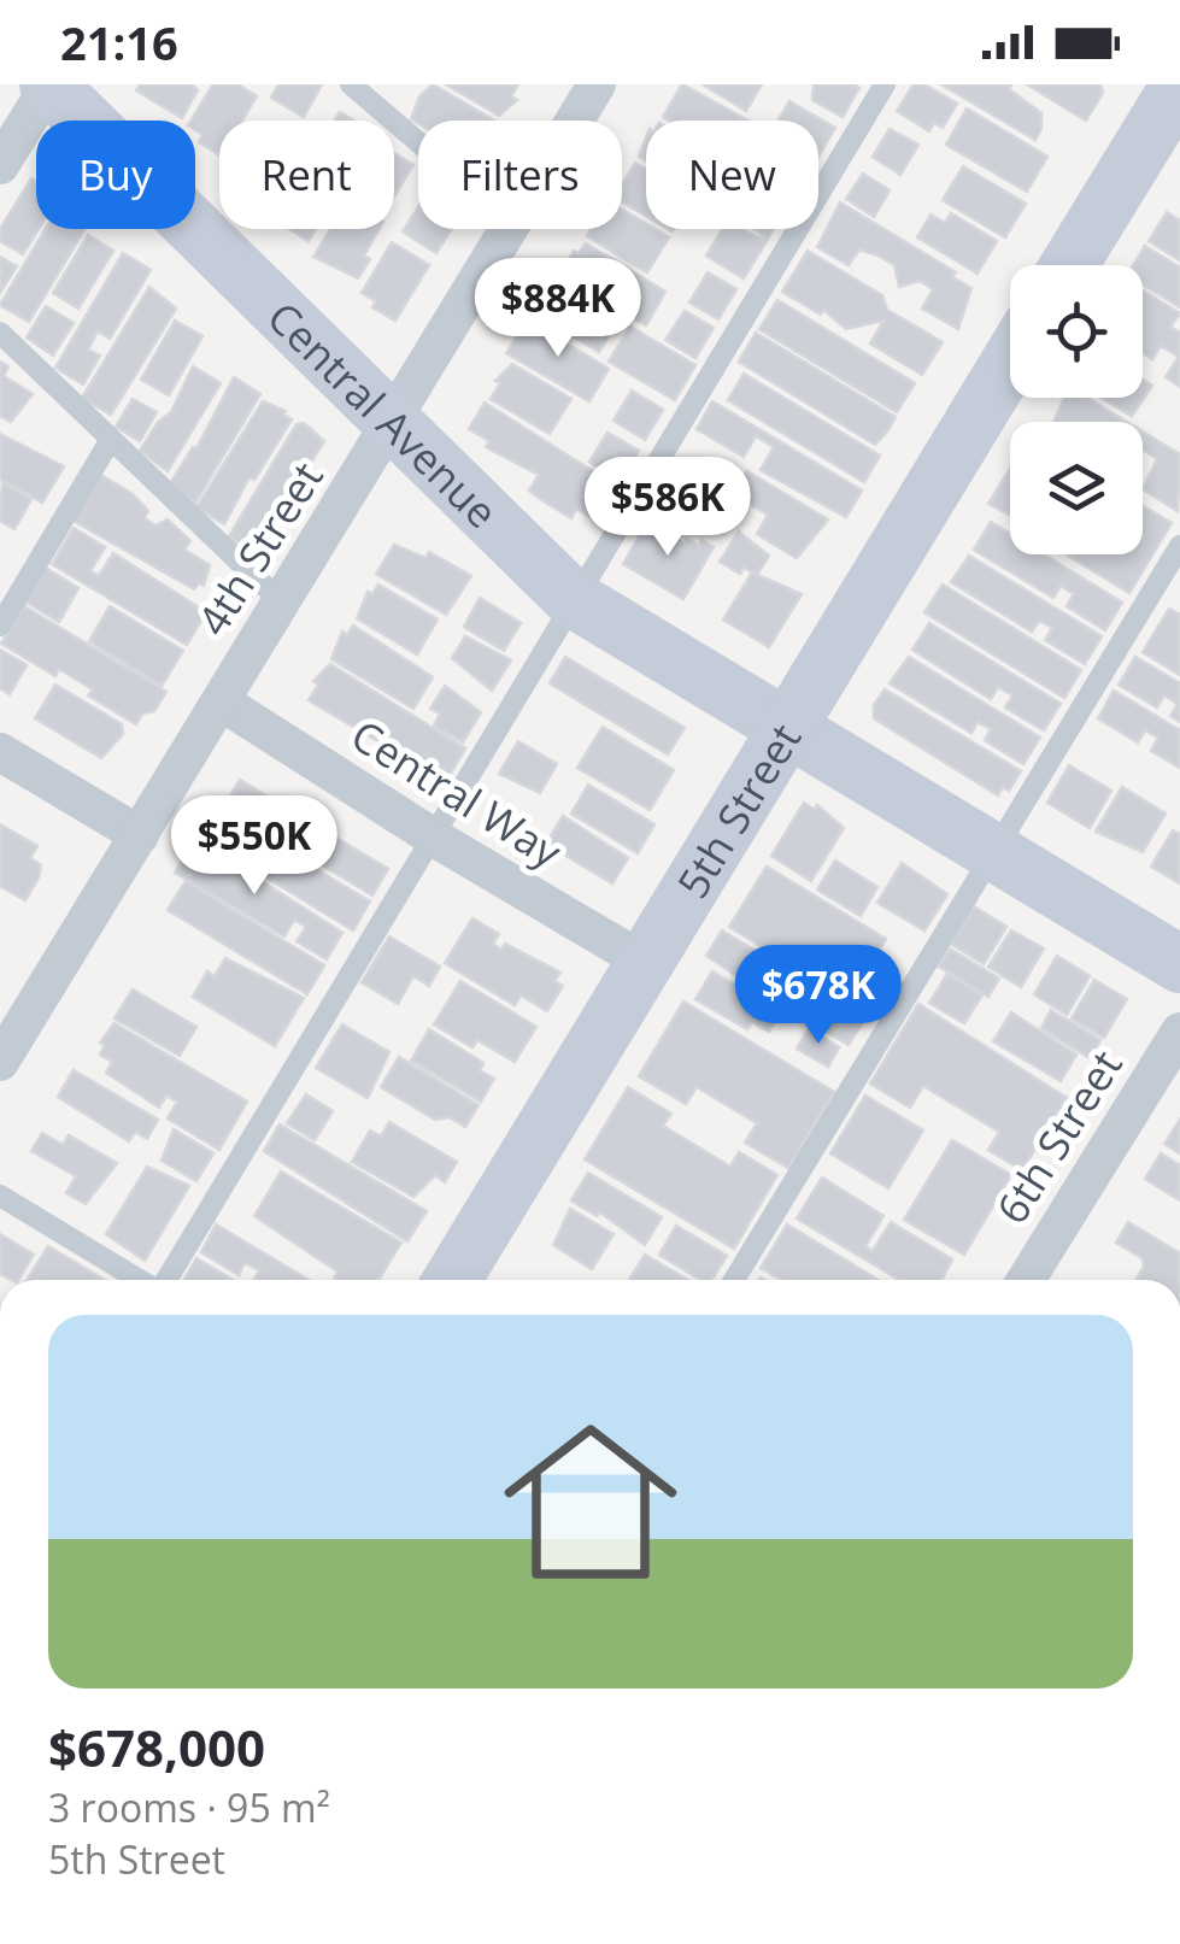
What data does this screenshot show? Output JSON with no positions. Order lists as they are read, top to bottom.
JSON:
{
  "streets": {
    "street": [
      "Central Avenue",
      "4th Street",
      "Central Way",
      "5th Street",
      "6th Street"
    ]
  },
  "crossings": [
    ["Central Avenue", "4th Street"],
    ["Central Avenue", "5th Street"],
    ["4th Street", "Central Way"],
    ["Central Way", "5th Street"]
  ],
  "page": {
    "status": "21:16",
    "chip": [
      "Buy",
      "Rent",
      "Filters",
      "New"
    ],
    "price": [
      "$884K",
      "$586K",
      "$550K",
      "$678K"
    ],
    "list": [
      {
        "name": "$678,000",
        "note": "3 rooms · 95 m² · 5th Street"
      }
    ]
  }
}
